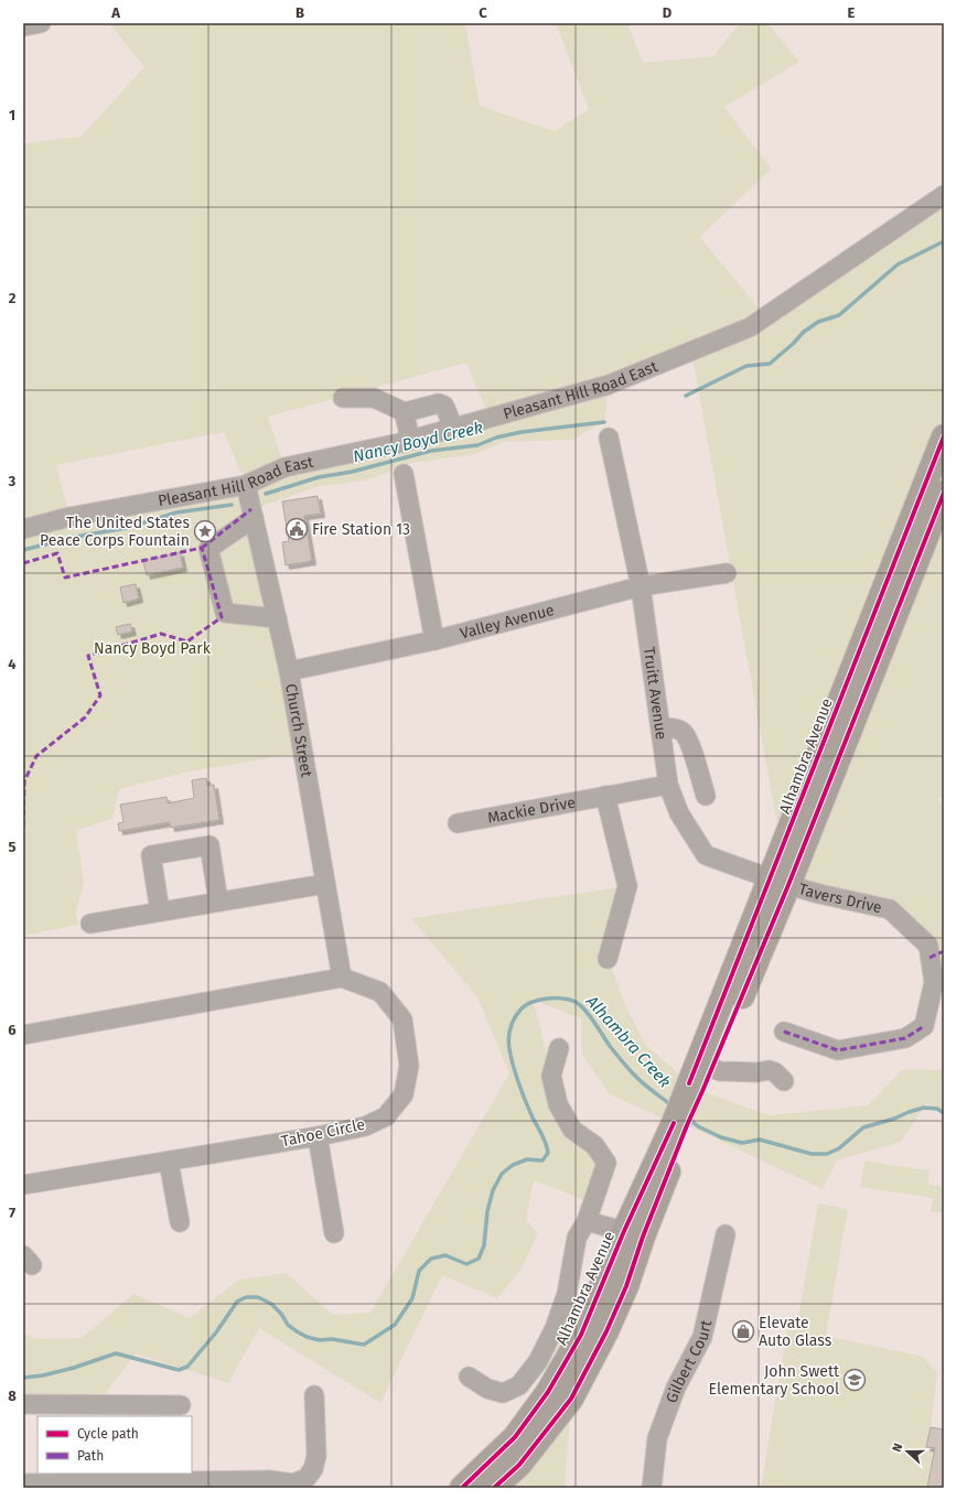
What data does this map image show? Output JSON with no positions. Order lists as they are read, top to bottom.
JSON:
{
  "streets": {
    "main road": ["Alhambra Avenue"],
    "street": [
      "Pleasant Hill Road East",
      "Valley Avenue",
      "Truitt Avenue",
      "Church Street",
      "Mackie Drive",
      "Tavers Drive",
      "Tahoe Circle",
      "Gilbert Court"
    ]
  },
  "crossings": [
    ["Pleasant Hill Road East", "Church Street"],
    ["Valley Avenue", "Truitt Avenue"],
    ["Valley Avenue", "Church Street"],
    ["Truitt Avenue", "Alhambra Avenue"],
    ["Truitt Avenue", "Mackie Drive"],
    ["Truitt Avenue", "Tavers Drive"],
    ["Church Street", "Tahoe Circle"],
    ["Alhambra Avenue", "Tavers Drive"]
  ],
  "water": ["Nancy Boyd Creek", "Alhambra Creek"],
  "parks": ["Nancy Boyd Park"],
  "places": {
    "public building": ["Fire Station 13"],
    "place": ["The United States Peace Corps Fountain"],
    "shop": ["Elevate Auto Glass"],
    "school or university": ["John Swett Elementary School"]
  },
  "legend": ["Cycle path", "Path"],
  "north": "left",
  "grid": {
    "columns": [
      "A",
      "B",
      "C",
      "D",
      "E"
    ],
    "rows": [
      "1",
      "2",
      "3",
      "4",
      "5",
      "6",
      "7",
      "8"
    ]
  }
}
